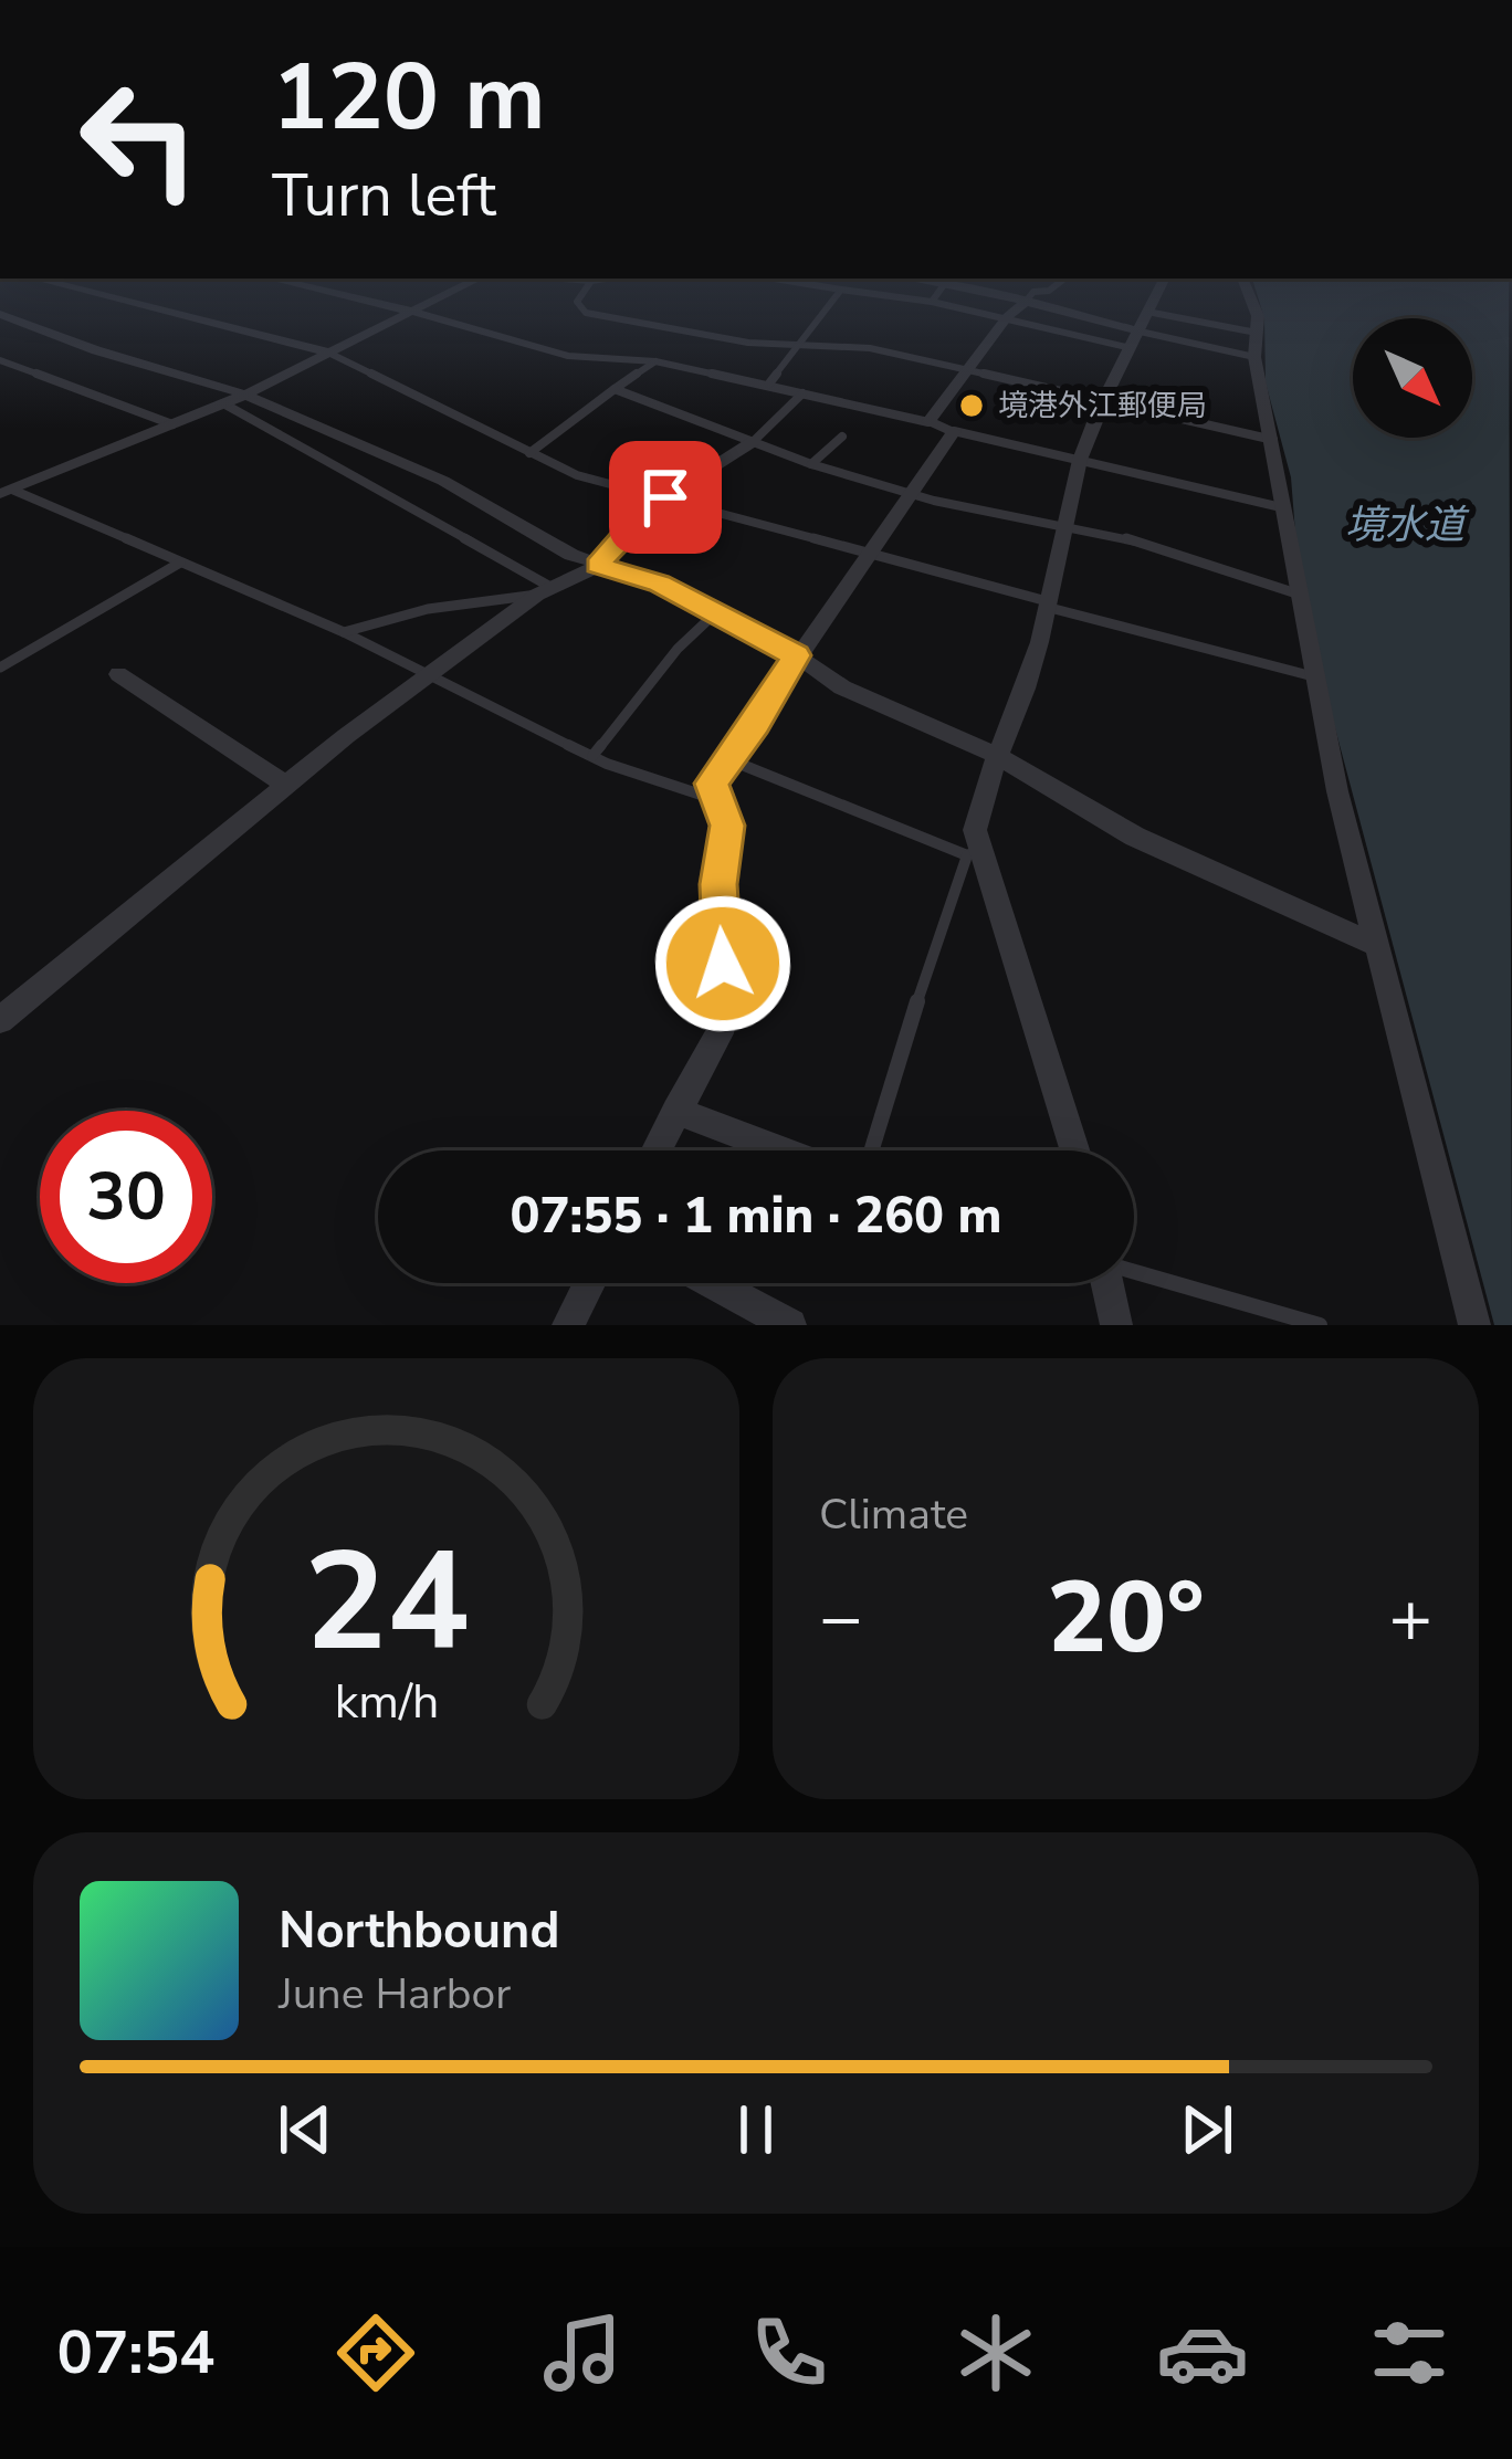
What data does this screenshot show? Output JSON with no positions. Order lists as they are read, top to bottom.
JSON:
{
  "water": ["境水道"],
  "places": ["境港外江郵便局"],
  "north": "bottom right",
  "page": {
    "turn": ["120 m", "Turn left"],
    "limit": "30",
    "trip": "07:55 · 1 min · 260 m",
    "tile": "Climate",
    "heat": ["−", "20°", "+"],
    "song": ["Northbound", "June Harbor"],
    "tabs": "07:54",
    "gauge": ["24", "km/h"]
  }
}
